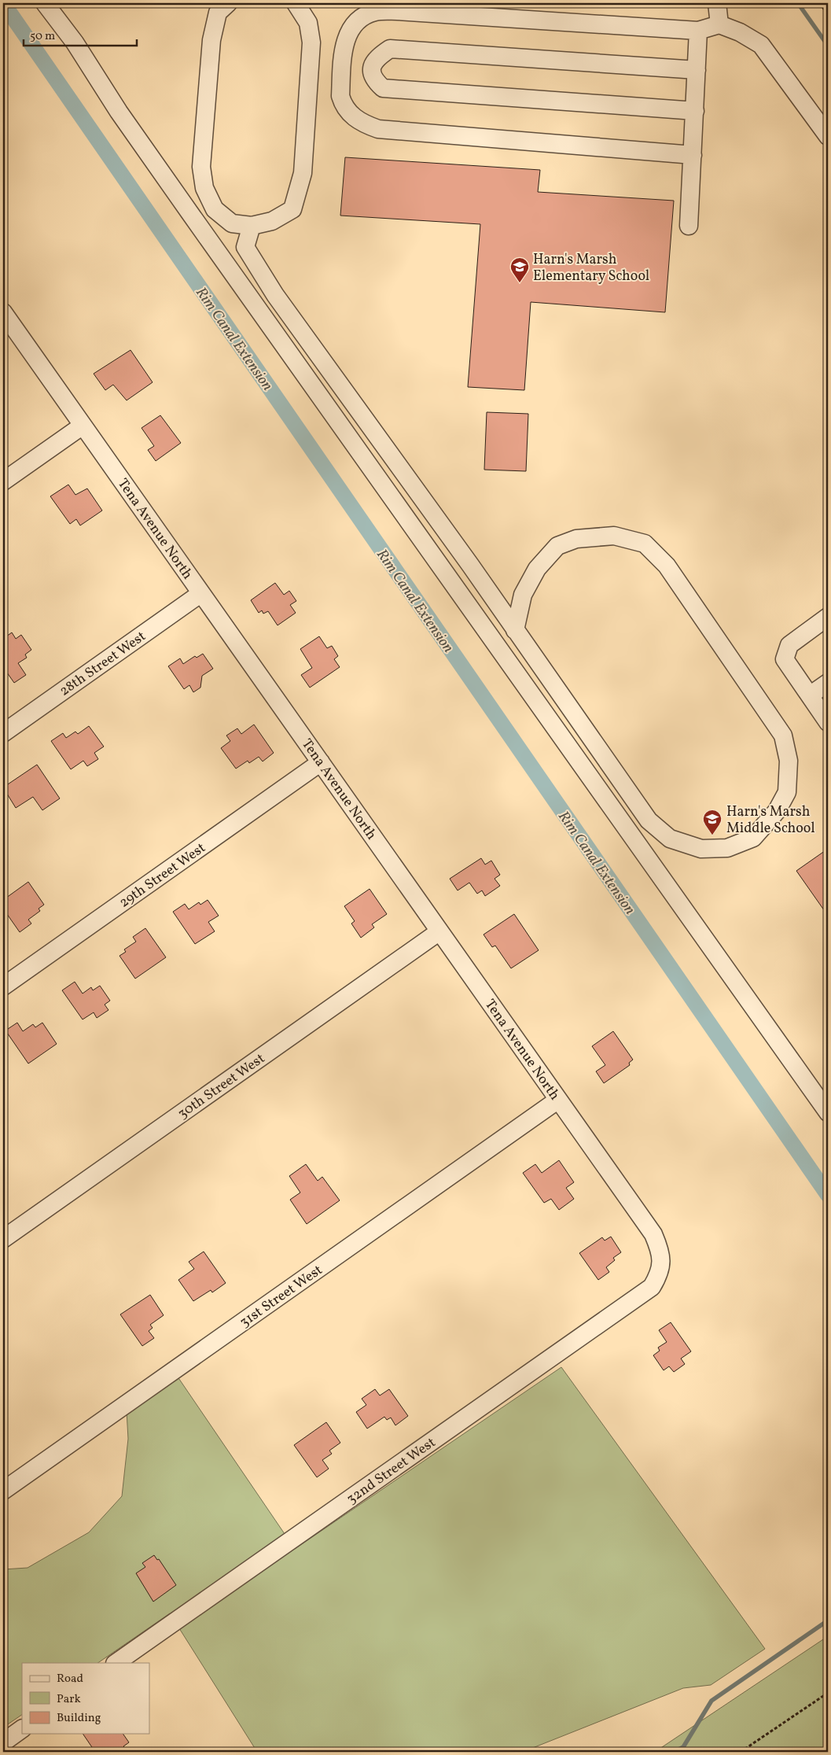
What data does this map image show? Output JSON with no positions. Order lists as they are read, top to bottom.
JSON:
{
  "streets": {
    "street": [
      "Tena Avenue North",
      "28th Street West",
      "29th Street West",
      "30th Street West",
      "31st Street West",
      "32nd Street West"
    ]
  },
  "crossings": [
    ["Tena Avenue North", "28th Street West"],
    ["Tena Avenue North", "29th Street West"],
    ["Tena Avenue North", "30th Street West"],
    ["Tena Avenue North", "31st Street West"],
    ["Tena Avenue North", "32nd Street West"]
  ],
  "water": ["Rim Canal Extension"],
  "places": {
    "school or university": ["Harn's Marsh Elementary School", "Harn's Marsh Middle School"]
  },
  "legend": ["Road", "Park", "Building"],
  "scale_bar": "50 m"
}
